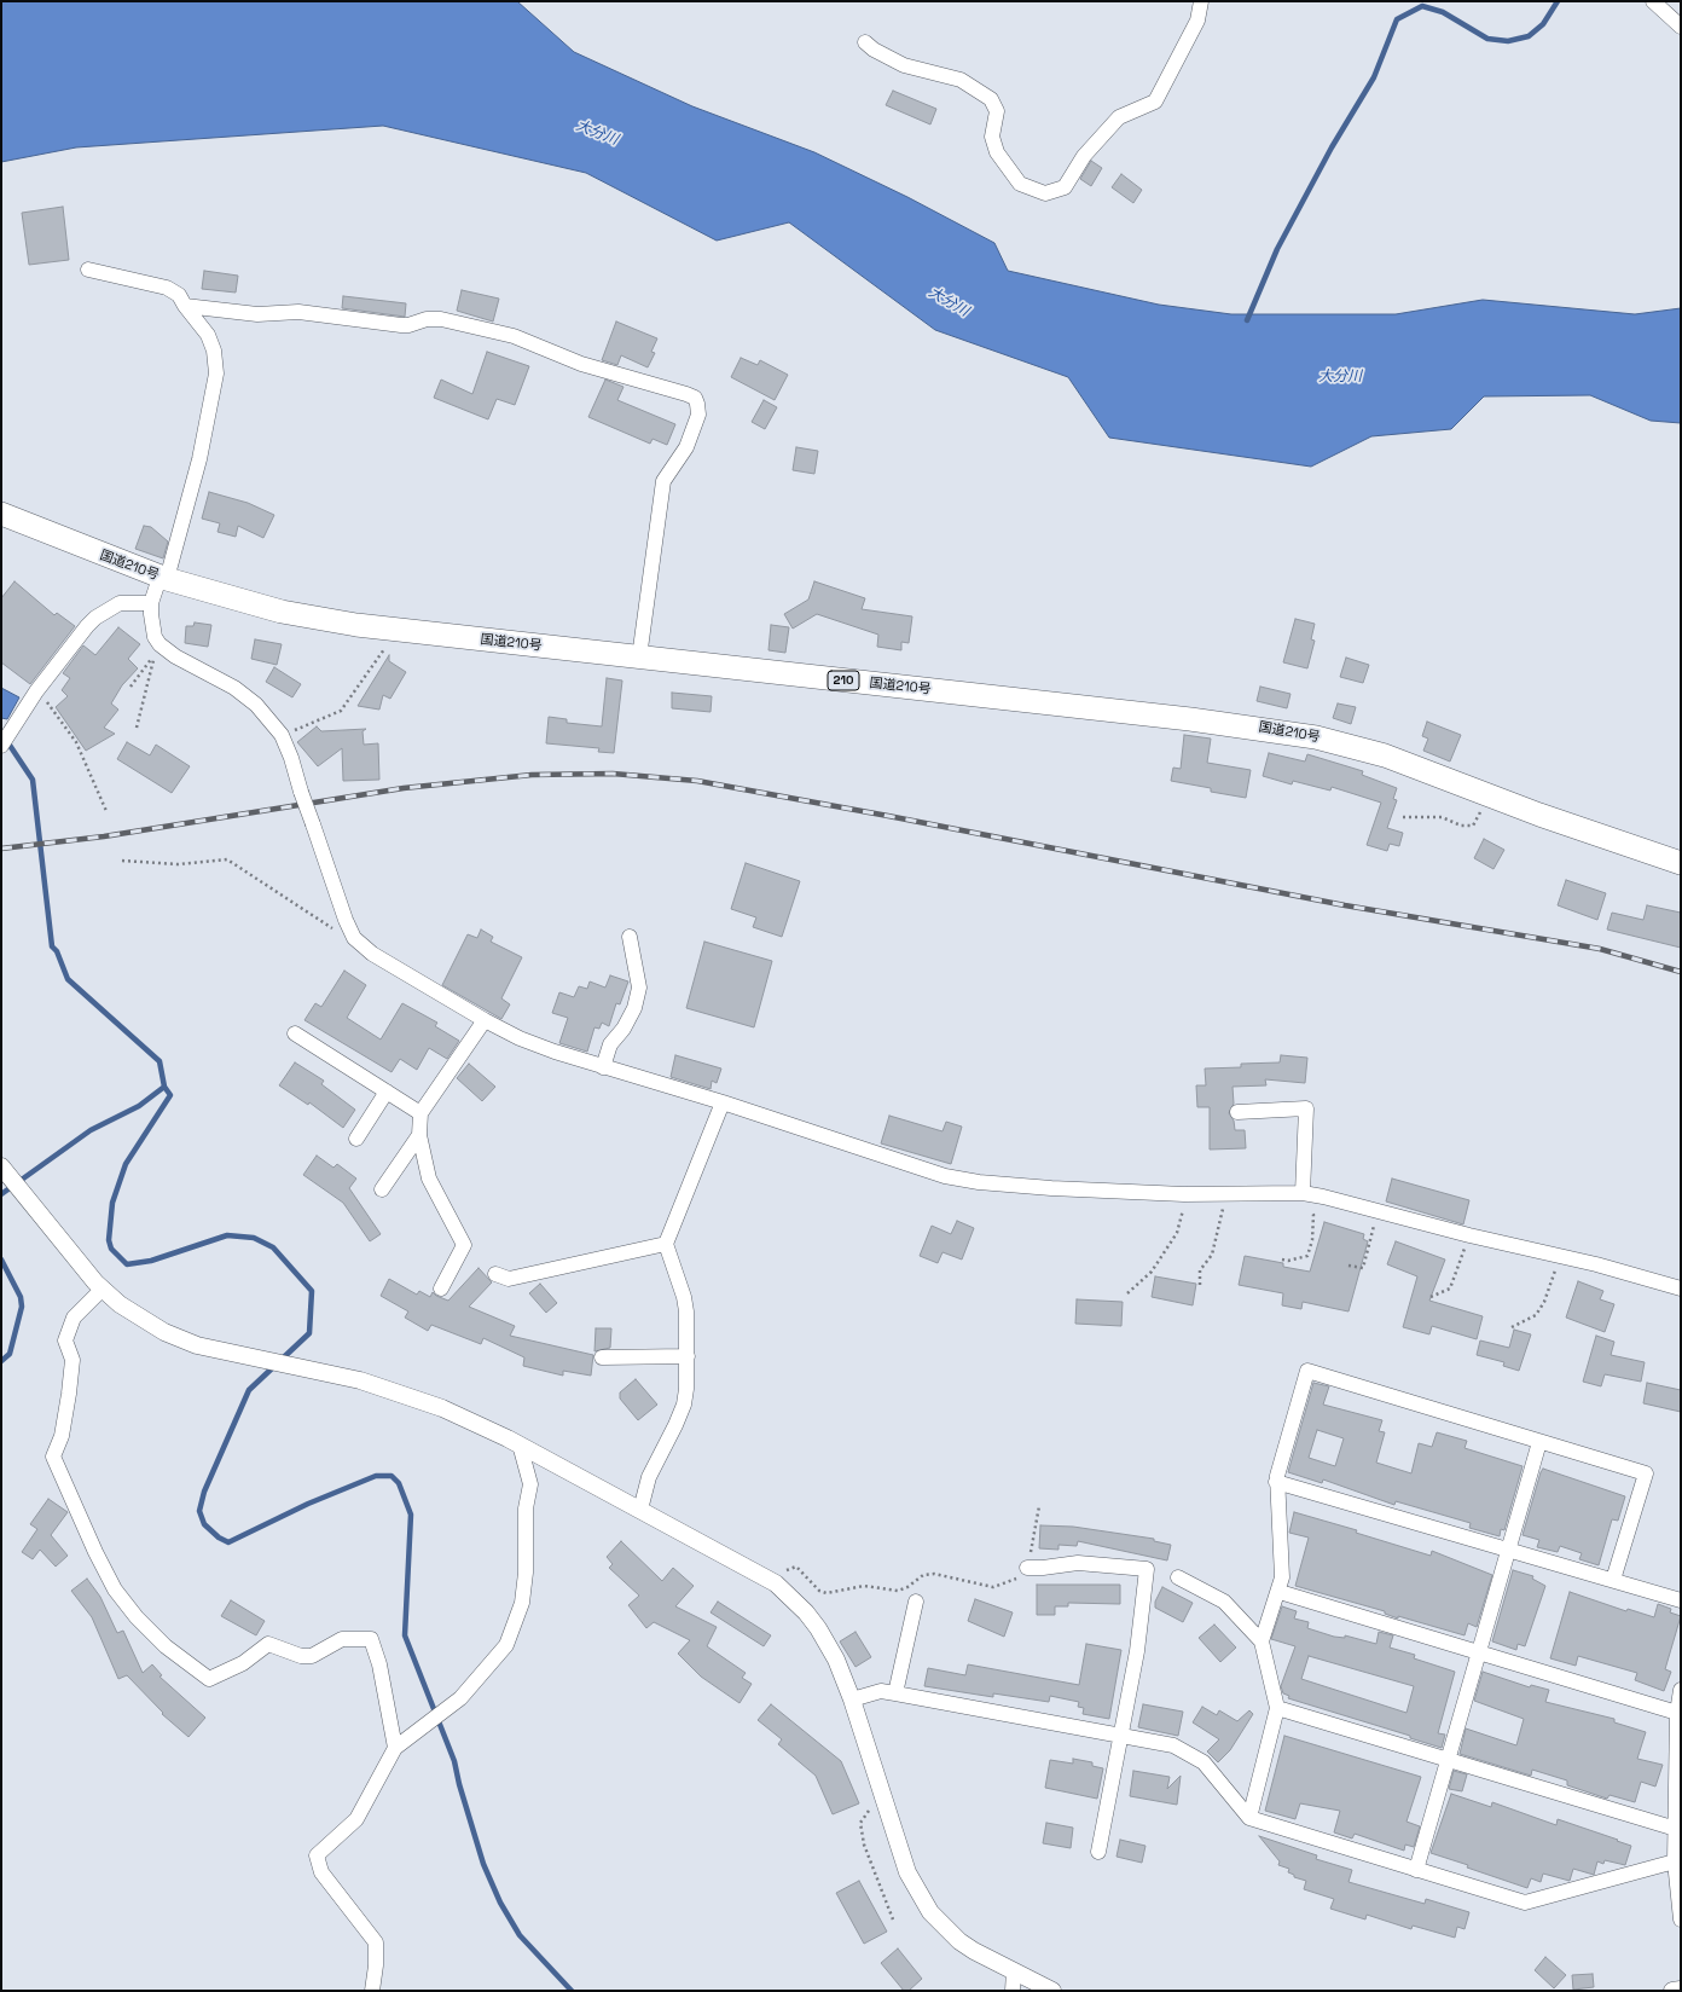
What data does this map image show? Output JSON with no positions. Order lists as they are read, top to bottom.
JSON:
{
  "streets": {
    "highway": ["国道210号", "210"]
  },
  "water": ["大分川"]
}
